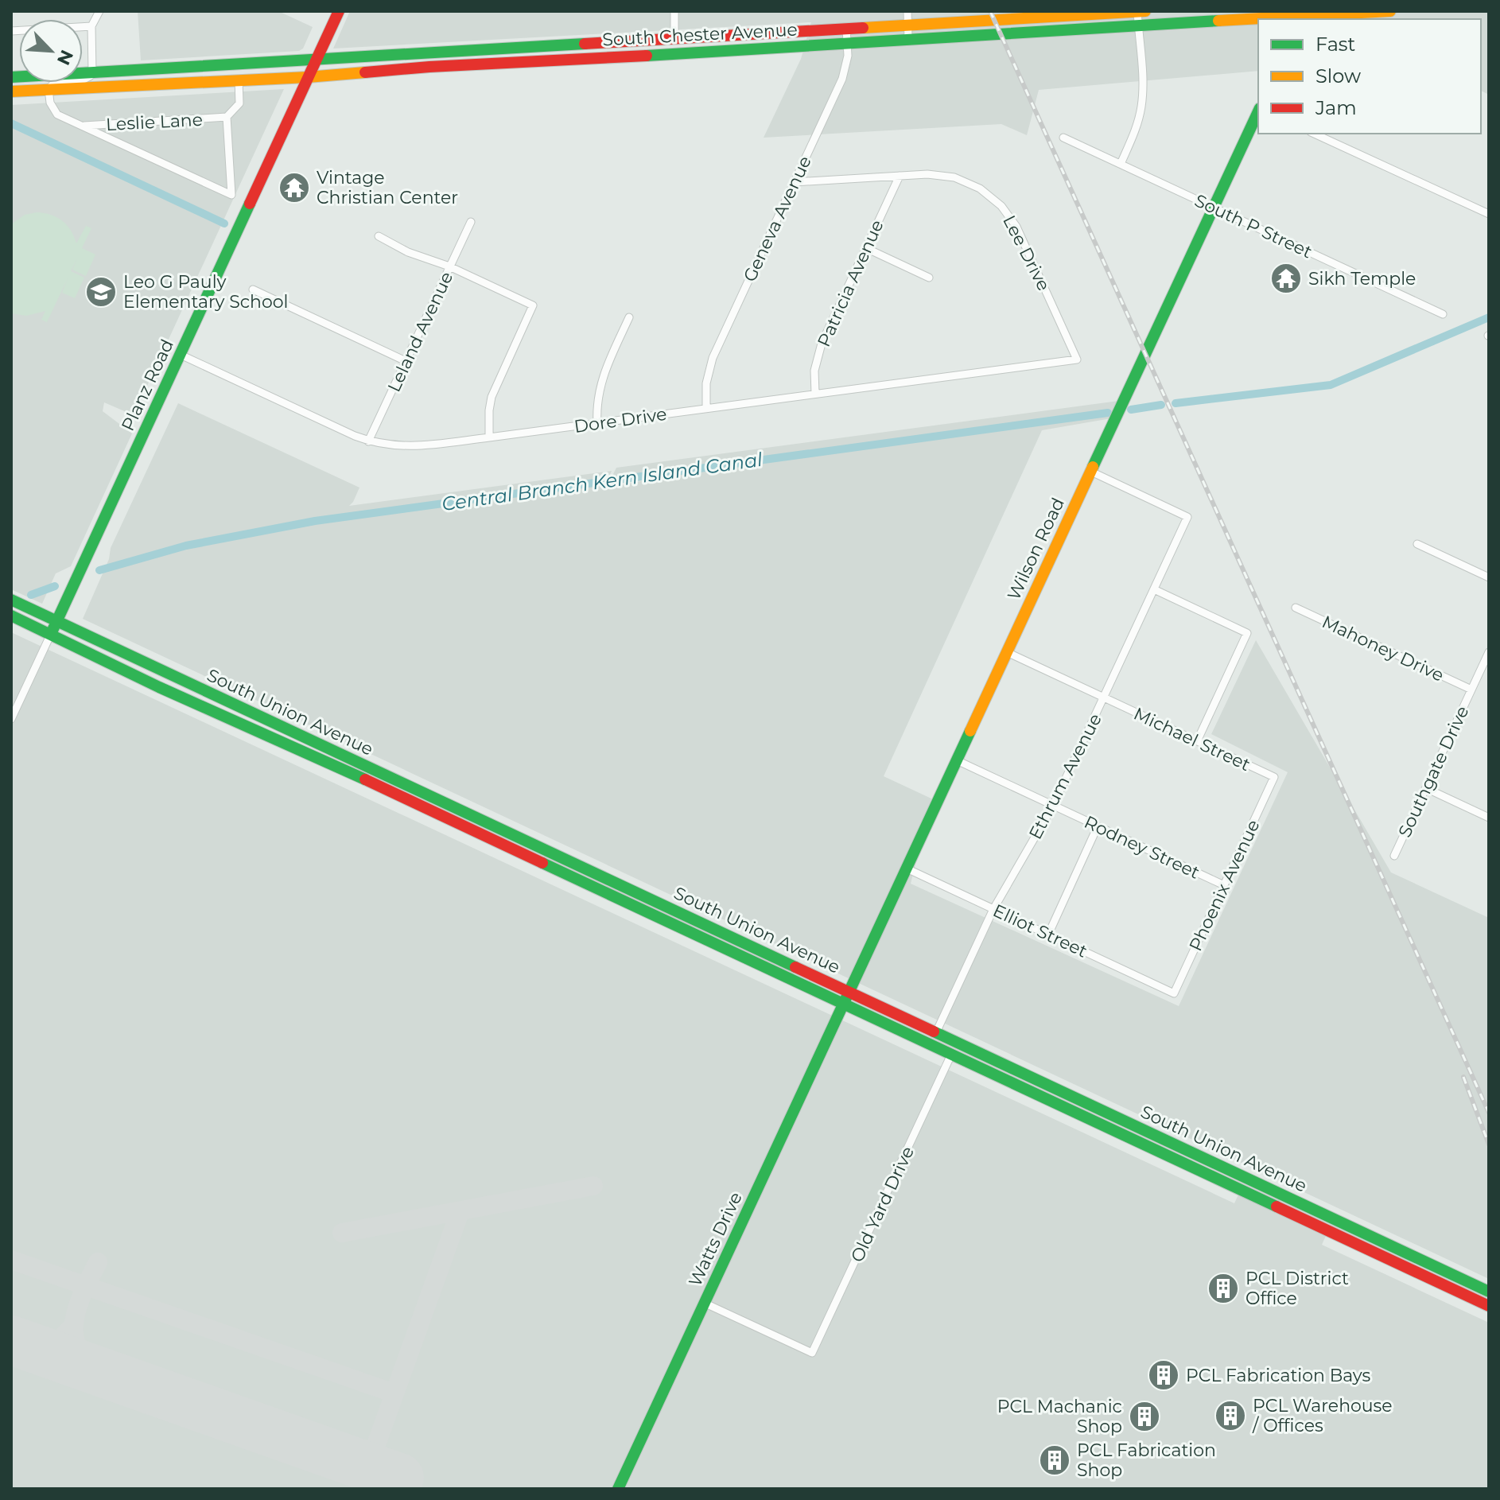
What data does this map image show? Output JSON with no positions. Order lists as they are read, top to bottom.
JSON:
{
  "streets": {
    "main road": [
      "South Chester Avenue",
      "Planz Road",
      "Wilson Road",
      "South Union Avenue",
      "Watts Drive"
    ],
    "street": [
      "Leslie Lane",
      "Geneva Avenue",
      "South P Street",
      "Lee Drive",
      "Patricia Avenue",
      "Leland Avenue",
      "Dore Drive",
      "Mahoney Drive",
      "Michael Street",
      "Southgate Drive",
      "Ethrum Avenue",
      "Rodney Street",
      "Phoenix Avenue",
      "Elliot Street",
      "Old Yard Drive"
    ]
  },
  "crossings": [
    ["South Chester Avenue", "Geneva Avenue"],
    ["South Chester Avenue", "Planz Road"],
    ["Geneva Avenue", "Lee Drive"],
    ["Geneva Avenue", "Dore Drive"],
    ["South P Street", "Wilson Road"],
    ["Lee Drive", "Patricia Avenue"],
    ["Lee Drive", "Dore Drive"],
    ["Patricia Avenue", "Dore Drive"],
    ["Leland Avenue", "Dore Drive"],
    ["Planz Road", "Dore Drive"],
    ["Planz Road", "South Union Avenue"],
    ["Wilson Road", "South Union Avenue"],
    ["Wilson Road", "Michael Street"],
    ["Wilson Road", "Ethrum Avenue"],
    ["Wilson Road", "Rodney Street"],
    ["Wilson Road", "Elliot Street"],
    ["Wilson Road", "Watts Drive"],
    ["Mahoney Drive", "Southgate Drive"],
    ["South Union Avenue", "Ethrum Avenue"],
    ["South Union Avenue", "Old Yard Drive"],
    ["South Union Avenue", "Watts Drive"],
    ["Michael Street", "Ethrum Avenue"],
    ["Michael Street", "Phoenix Avenue"],
    ["Ethrum Avenue", "Rodney Street"],
    ["Ethrum Avenue", "Elliot Street"],
    ["Rodney Street", "Phoenix Avenue"],
    ["Phoenix Avenue", "Elliot Street"],
    ["Old Yard Drive", "Watts Drive"]
  ],
  "water": ["Central Branch Kern Island Canal"],
  "places": {
    "temple": ["Vintage Christian Center", "Sikh Temple"],
    "school or university": ["Leo G Pauly Elementary School"],
    "building": [
      "PCL District Office",
      "PCL Fabrication Bays",
      "PCL Warehouse / Offices",
      "PCL Machanic Shop",
      "PCL Fabrication Shop"
    ]
  },
  "legend": ["Fast", "Slow", "Jam"],
  "north": "bottom right"
}
